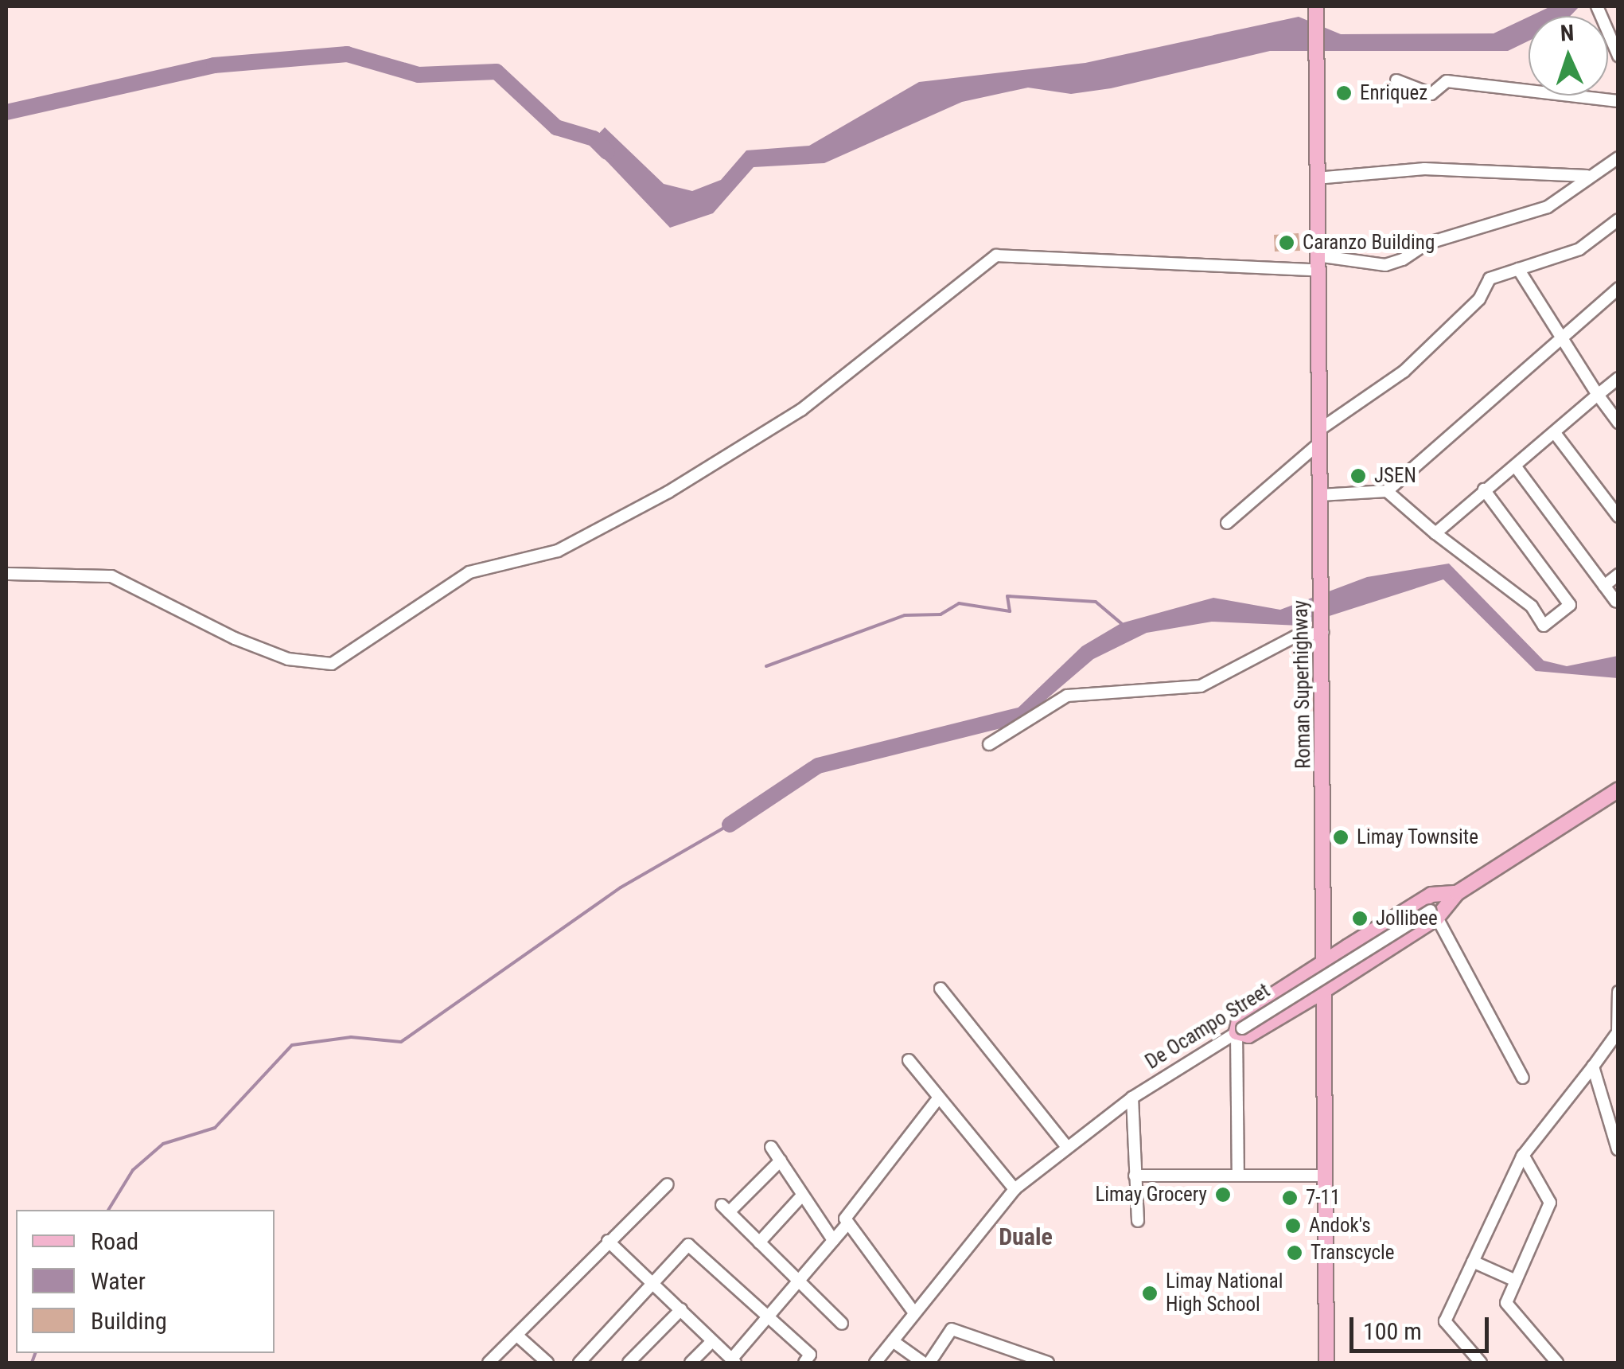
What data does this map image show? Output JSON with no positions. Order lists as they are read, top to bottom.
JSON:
{
  "streets": {
    "main road": ["Roman Superhighway"],
    "street": ["De Ocampo Street"]
  },
  "districts": ["Duale"],
  "places": [
    "Enriquez",
    "Caranzo Building",
    "JSEN",
    "Limay Townsite",
    "Jollibee",
    "Limay Grocery",
    "7-11",
    "Andok's",
    "Transcycle",
    "Limay National High School"
  ],
  "legend": ["Road", "Water", "Building"],
  "scale_bar": "100 m",
  "north": "top"
}
